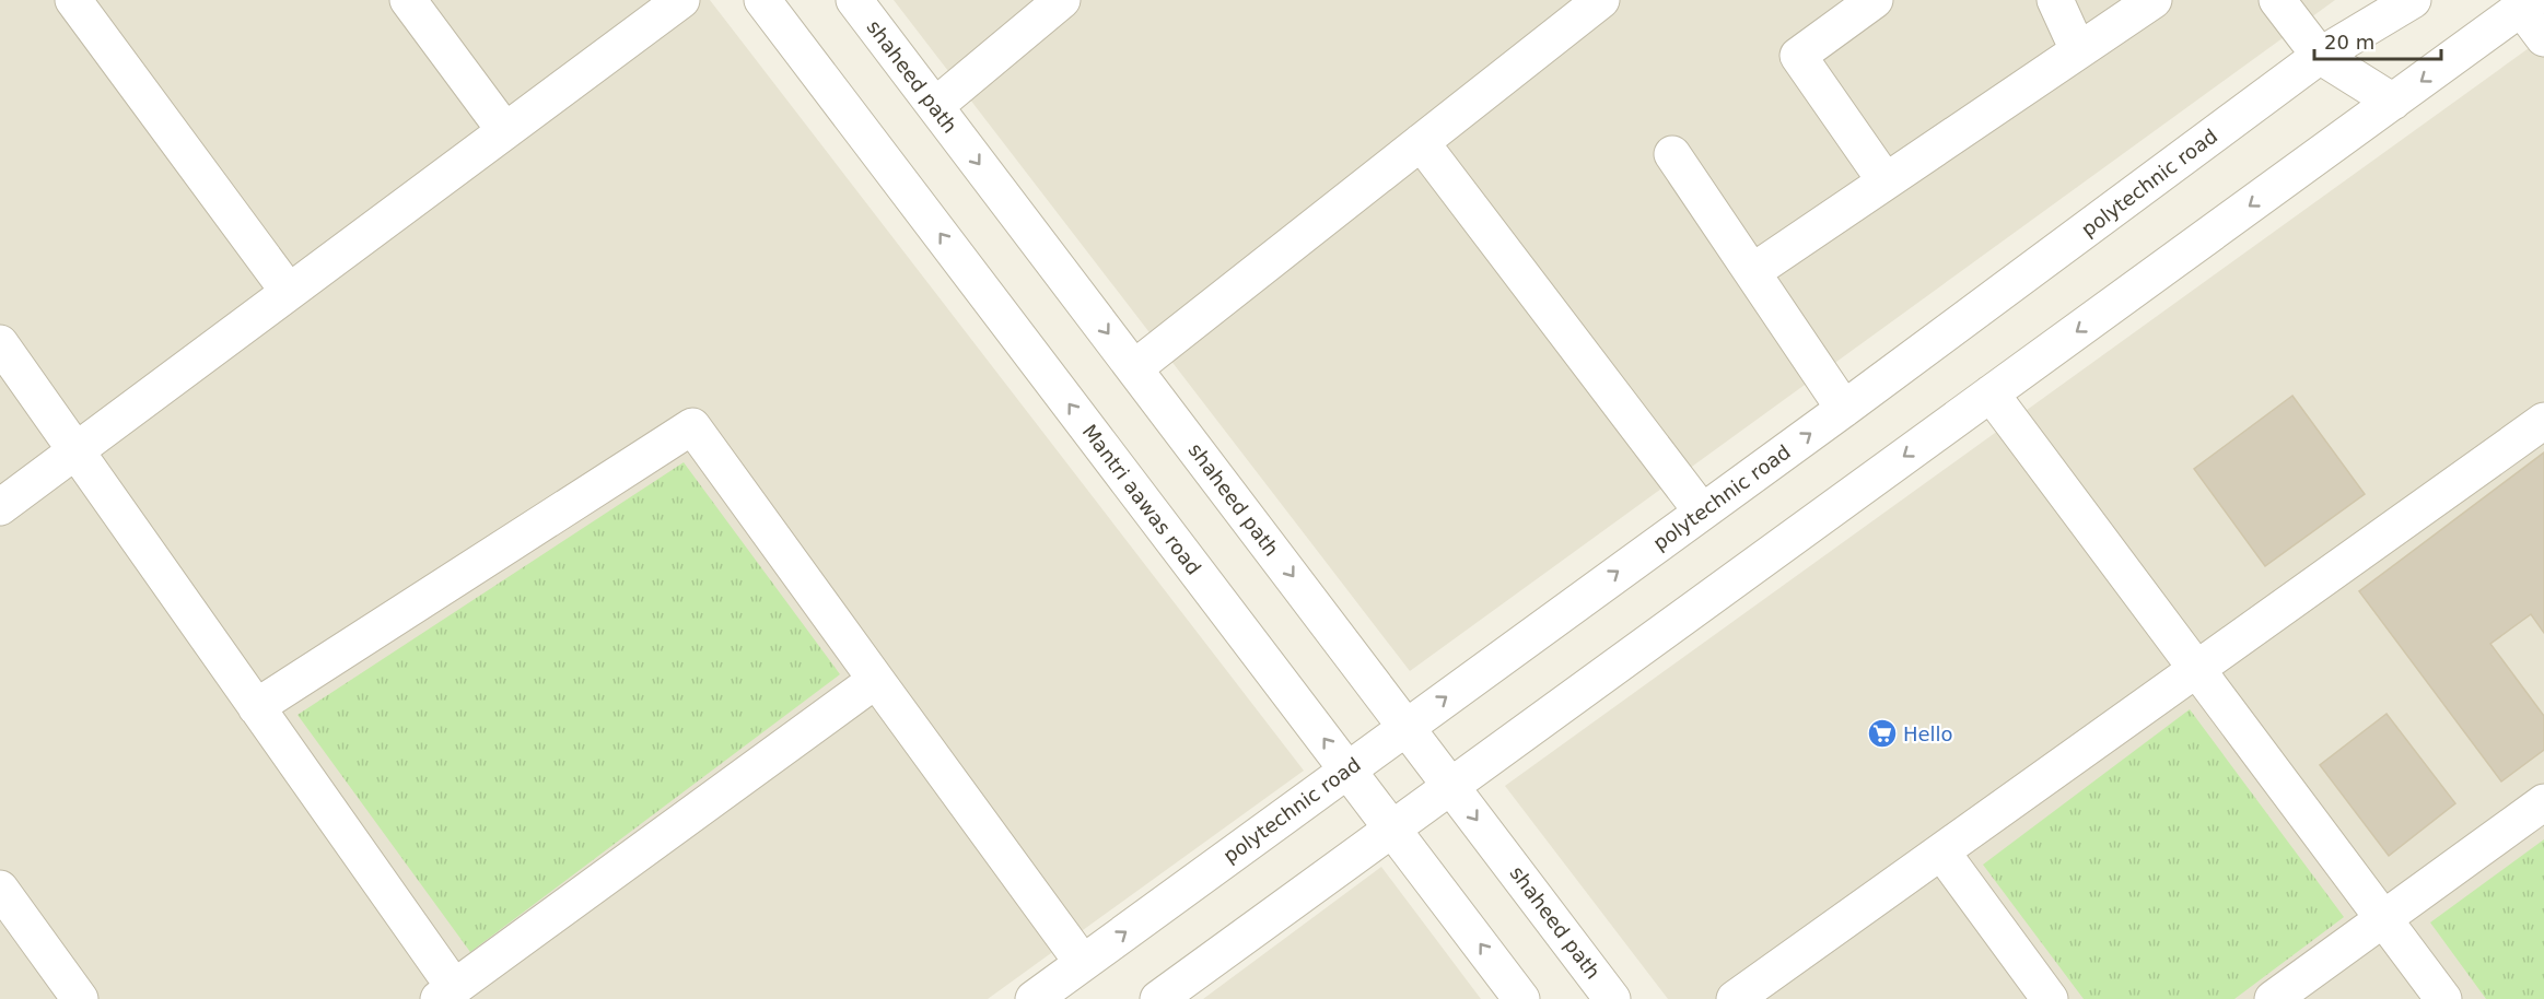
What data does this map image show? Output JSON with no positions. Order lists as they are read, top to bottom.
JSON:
{
  "streets": {
    "street": ["shaheed path", "polytechnic road", "Mantri aawas road"]
  },
  "crossings": [
    ["shaheed path", "polytechnic road"],
    ["polytechnic road", "Mantri aawas road"]
  ],
  "one_way": ["shaheed path", "Mantri aawas road"],
  "places": {
    "supermarket": ["Hello"]
  },
  "scale_bar": "20 m"
}
